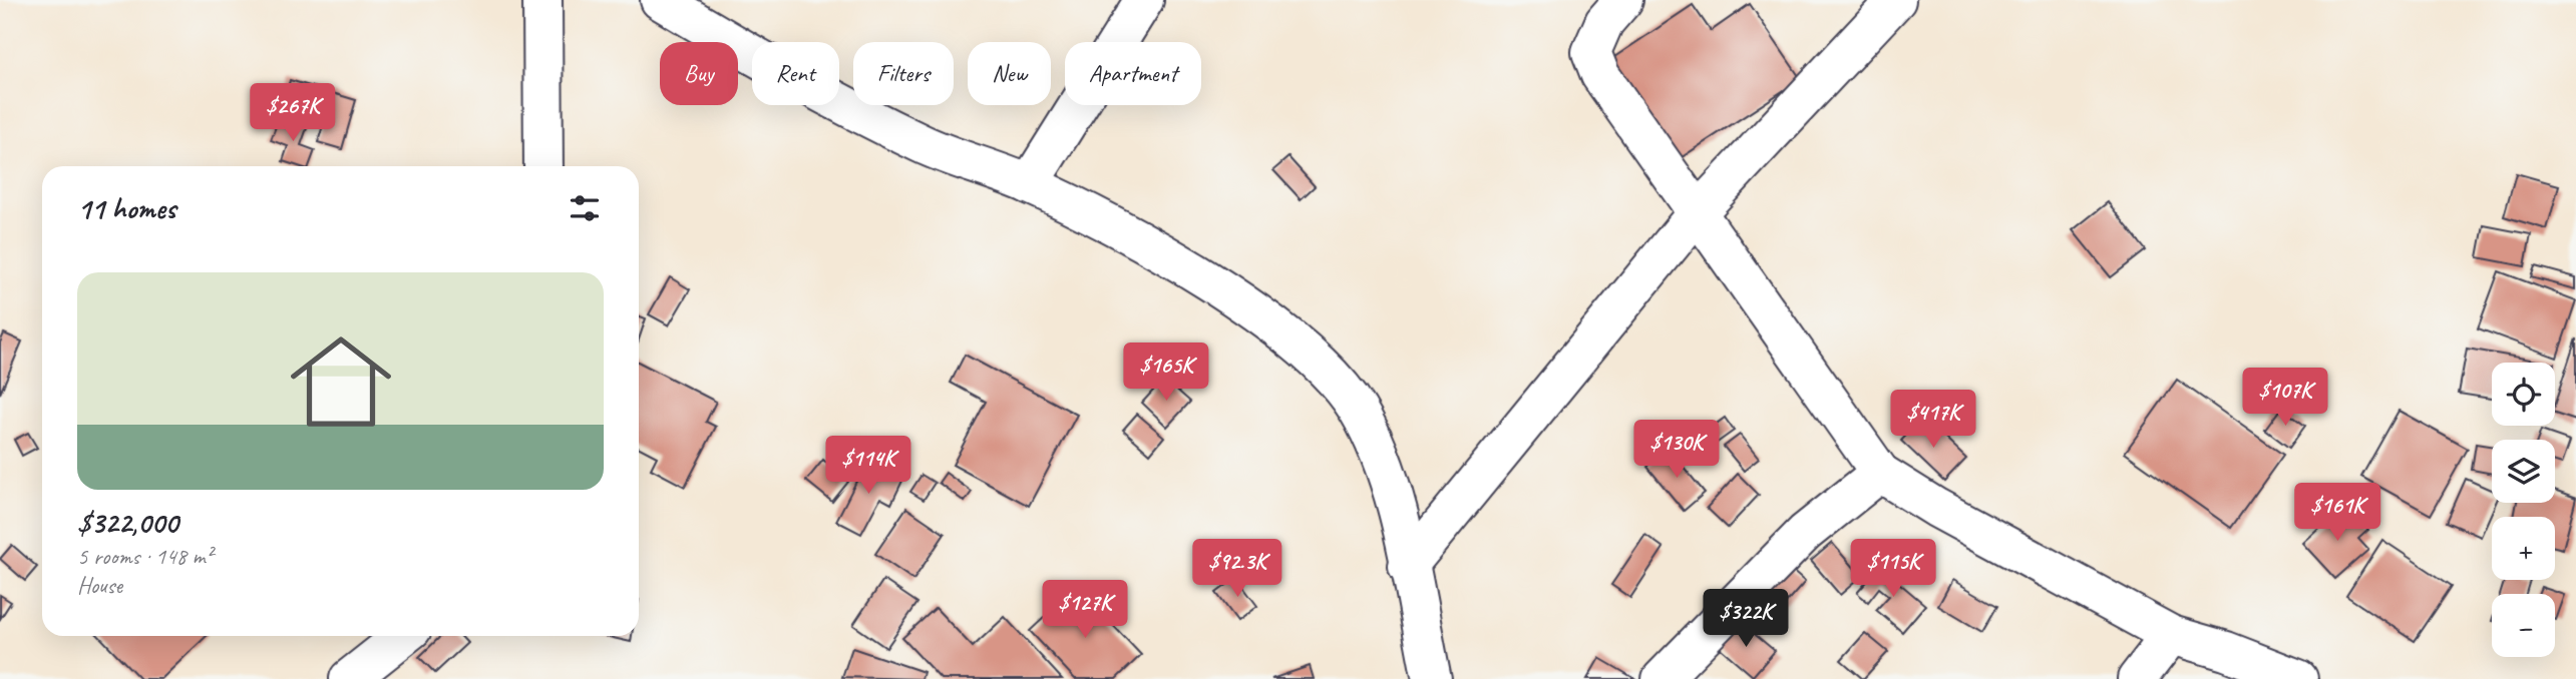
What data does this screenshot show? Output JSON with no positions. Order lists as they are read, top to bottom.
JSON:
{
  "page": {
    "chip": [
      "Buy",
      "Rent",
      "Filters",
      "New",
      "Apartment"
    ],
    "price": [
      "$267K",
      "$165K",
      "$107K",
      "$417K",
      "$130K",
      "$114K",
      "$161K",
      "$92.3K",
      "$115K",
      "$127K",
      "$322K"
    ],
    "heading": "11 homes",
    "list": [
      {
        "name": "$322,000",
        "note": "5 rooms · 148 m² · House"
      }
    ],
    "map_buttons": ["+", "−"]
  }
}
